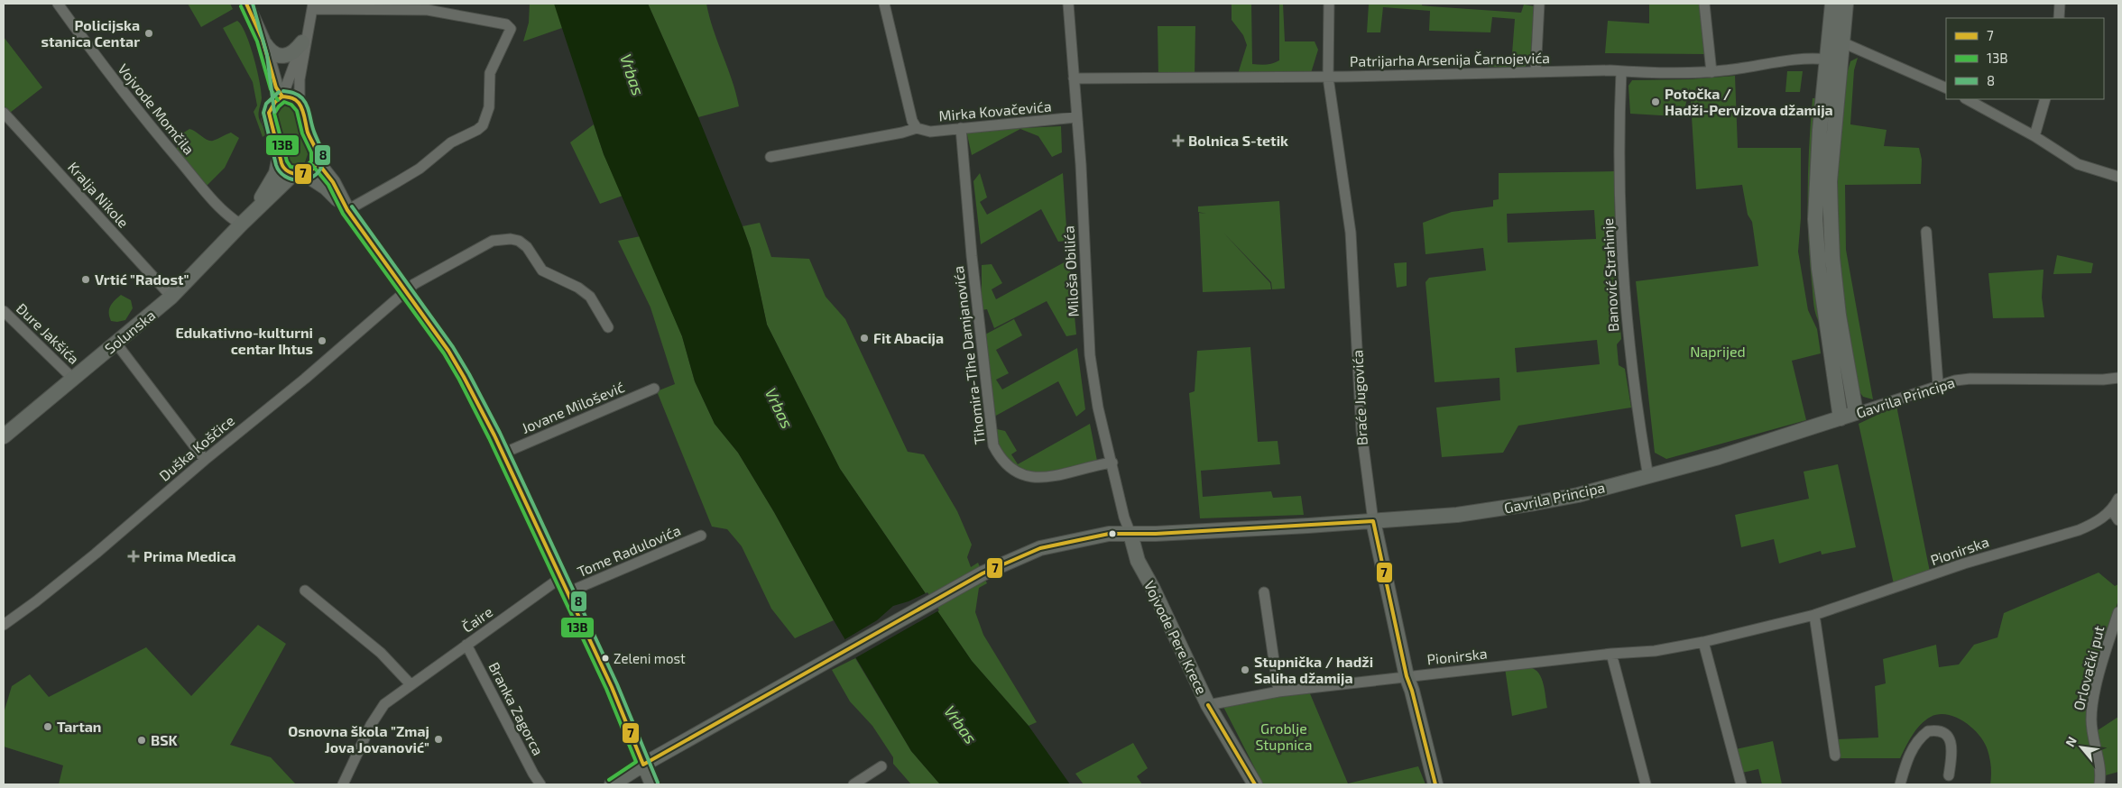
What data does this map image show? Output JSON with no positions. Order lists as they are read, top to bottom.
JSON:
{
  "streets": {
    "main road": [
      "Solunska",
      "Braće Jugovića",
      "Gavrila Principa",
      "Vojvode Pere Krece"
    ],
    "street": [
      "Patrijarha Arsenija Čarnojevića",
      "Vojvode Momčila",
      "Mirka Kovačevića",
      "Kralja Nikole",
      "Miloša Obilića",
      "Banović Strahinje",
      "Đure Jakšića",
      "Tihomira-Tihe Damjanovića",
      "Jovane Milošević",
      "Duška Koščice",
      "Tome Radulovića",
      "Pionirska",
      "Čaire",
      "Orlovački put",
      "Branka Zagorca"
    ]
  },
  "crossings": [
    ["Patrijarha Arsenija Čarnojevića", "Miloša Obilića"],
    ["Patrijarha Arsenija Čarnojevića", "Banović Strahinje"],
    ["Patrijarha Arsenija Čarnojevića", "Braće Jugovića"],
    ["Vojvode Momčila", "Solunska"],
    ["Mirka Kovačevića", "Miloša Obilića"],
    ["Mirka Kovačevića", "Tihomira-Tihe Damjanovića"],
    ["Kralja Nikole", "Solunska"],
    ["Miloša Obilića", "Tihomira-Tihe Damjanovića"],
    ["Miloša Obilića", "Gavrila Principa"],
    ["Miloša Obilića", "Vojvode Pere Krece"],
    ["Banović Strahinje", "Gavrila Principa"],
    ["Solunska", "Đure Jakšića"],
    ["Braće Jugovića", "Gavrila Principa"],
    ["Braće Jugovića", "Pionirska"],
    ["Gavrila Principa", "Vojvode Pere Krece"],
    ["Pionirska", "Vojvode Pere Krece"],
    ["Čaire", "Branka Zagorca"]
  ],
  "water": ["Vrbas"],
  "parks": ["Naprijed", "Groblje Stupnica"],
  "places": {
    "other": [
      "Policijska stanica Centar",
      "Potočka / Hadži-Pervizova džamija",
      "Vrtić \"Radost\"",
      "Fit Abacija",
      "Edukativno-kulturni centar Ihtus",
      "Zeleni most",
      "Stupnička / hadži Saliha džamija",
      "Tartan",
      "Osnovna škola \"Zmaj Jova Jovanović\"",
      "BSK"
    ],
    "health": ["Bolnica S-tetik", "Prima Medica"]
  },
  "lines": ["transit line 7", "transit line 8", "transit line 13B"],
  "legend": ["7", "13B", "8"],
  "north": "top left"
}
